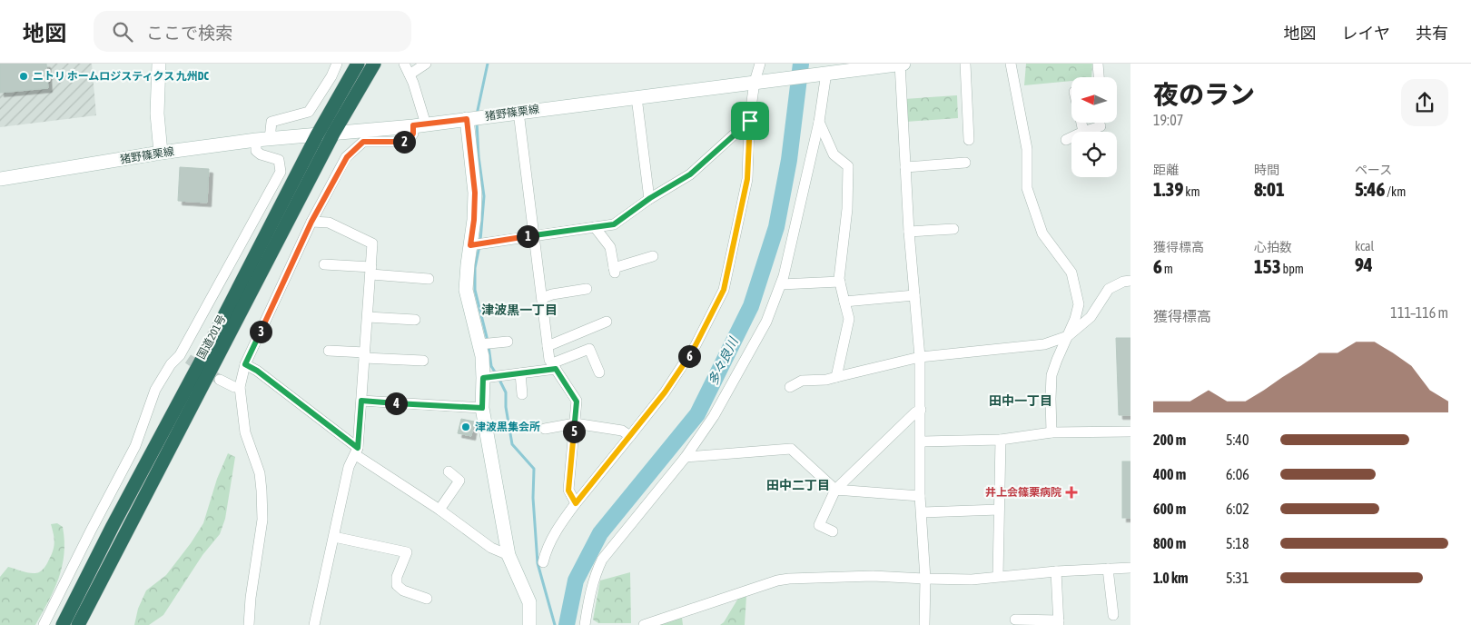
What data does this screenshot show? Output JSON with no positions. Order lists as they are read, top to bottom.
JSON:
{
  "streets": {
    "highway": ["国道201号"],
    "main road": ["猪野篠栗線"]
  },
  "crossings": [
    ["猪野篠栗線", "国道201号"]
  ],
  "districts": ["津波黒一丁目", "田中一丁目", "田中二丁目"],
  "water": ["多々良川"],
  "places": {
    "other": ["ニトリ ホームロジスティクス 九州DC", "津波黒集会所"],
    "health": ["井上会篠栗病院"]
  },
  "north": "left",
  "page": {
    "header": "地図",
    "search": "ここで検索",
    "nav": ["地図", "レイヤ", "共有"],
    "heading": ["夜のラン", "19:07"],
    "pins": [
      "2",
      "1",
      "3",
      "6",
      "4",
      "5"
    ],
    "stats": [
      ["距離", "1.39 km"],
      ["時間", "8:01"],
      ["ペース", "5:46 /km"],
      ["獲得標高", "6 m"],
      ["心拍数", "153 bpm"],
      ["kcal", "94"]
    ],
    "chart": ["獲得標高", "111–116 m"],
    "list": [
      {
        "name": "200 m",
        "note": "5:40"
      },
      {
        "name": "400 m",
        "note": "6:06"
      },
      {
        "name": "600 m",
        "note": "6:02"
      },
      {
        "name": "800 m",
        "note": "5:18"
      },
      {
        "name": "1.0 km",
        "note": "5:31"
      }
    ]
  }
}
